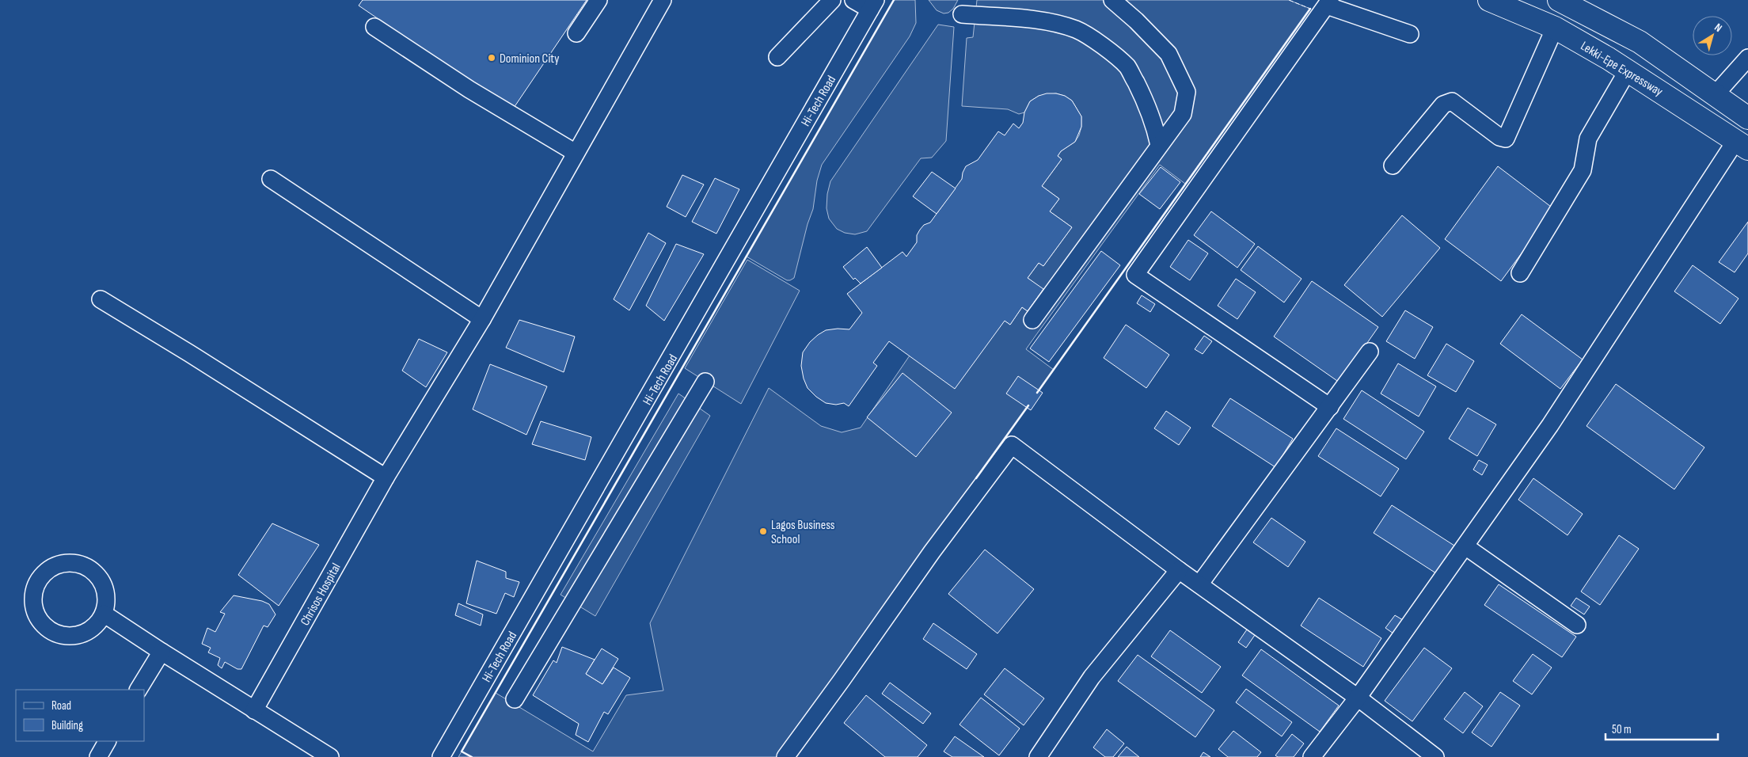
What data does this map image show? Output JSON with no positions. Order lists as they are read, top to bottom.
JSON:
{
  "streets": {
    "highway": ["Lekki-Epe Expressway"],
    "street": ["Hi-Tech Road", "Chrisos Hospital"]
  },
  "places": ["Dominion City", "Lagos Business School"],
  "legend": ["Road", "Building"],
  "scale_bar": "50 m",
  "north": "top right"
}
